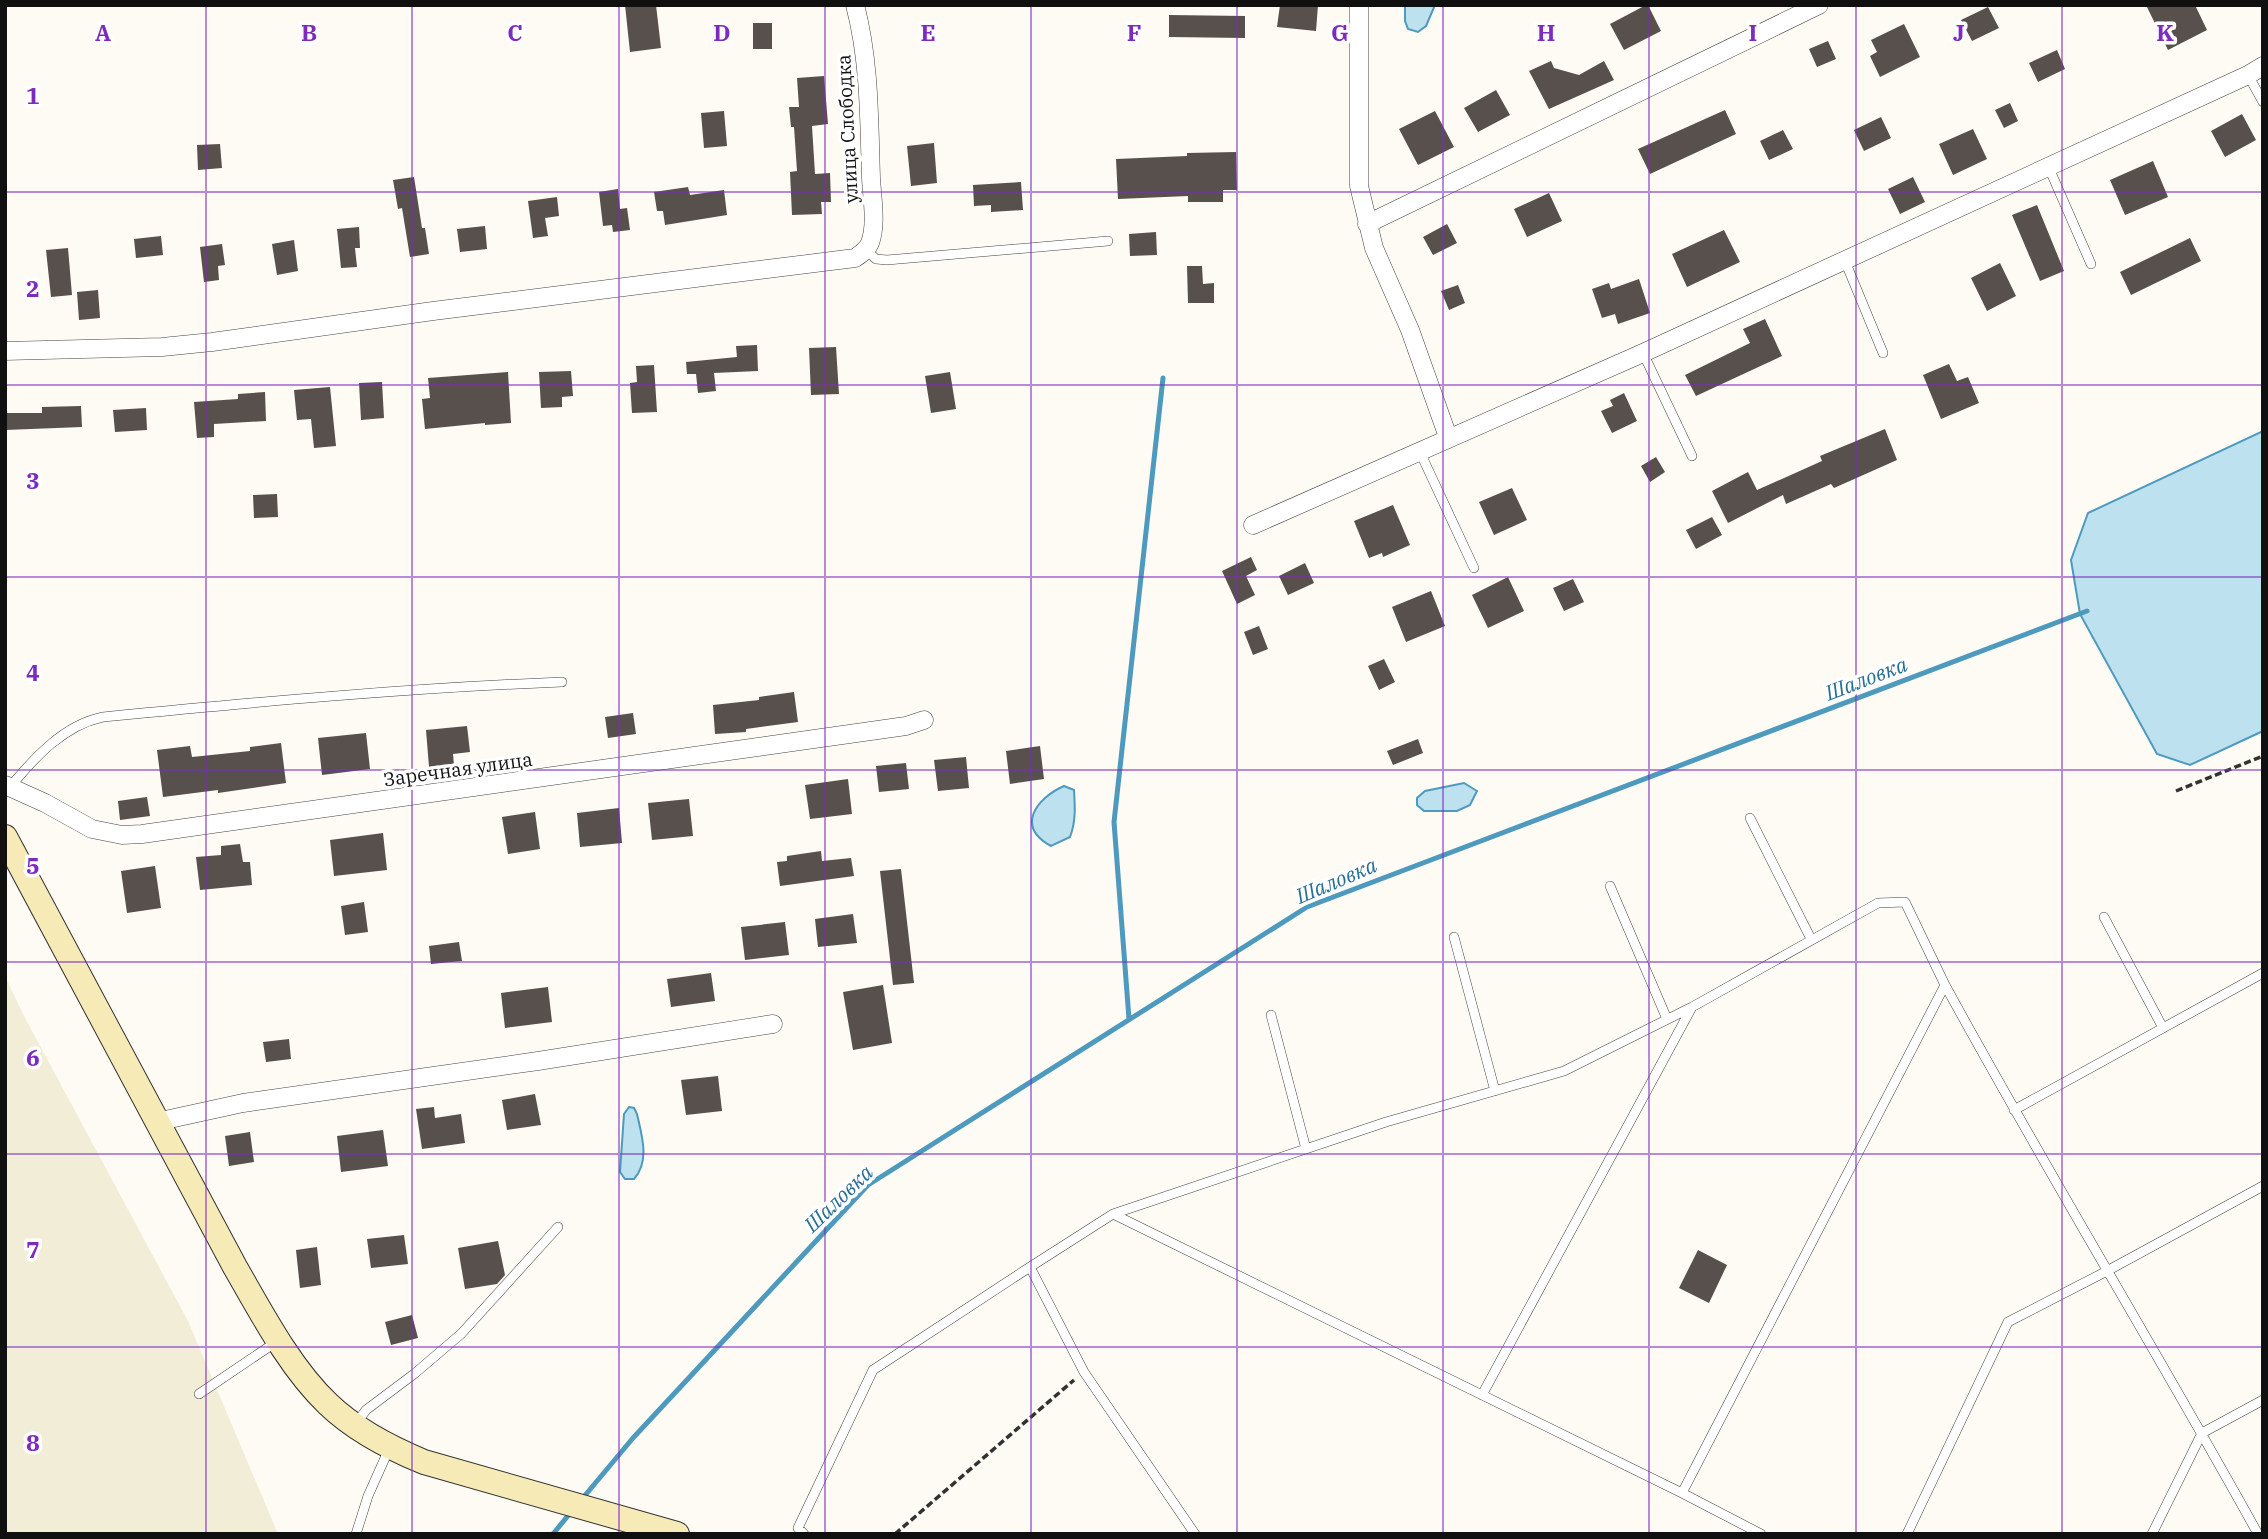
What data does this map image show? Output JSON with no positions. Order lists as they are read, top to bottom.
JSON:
{
  "streets": {
    "street": ["улица Слободка", "Заречная улица"]
  },
  "water": ["Шаловка"],
  "grid": {
    "columns": [
      "A",
      "B",
      "C",
      "D",
      "E",
      "F",
      "G",
      "H",
      "I",
      "J",
      "K"
    ],
    "rows": [
      "1",
      "2",
      "3",
      "4",
      "5",
      "6",
      "7",
      "8"
    ]
  }
}
